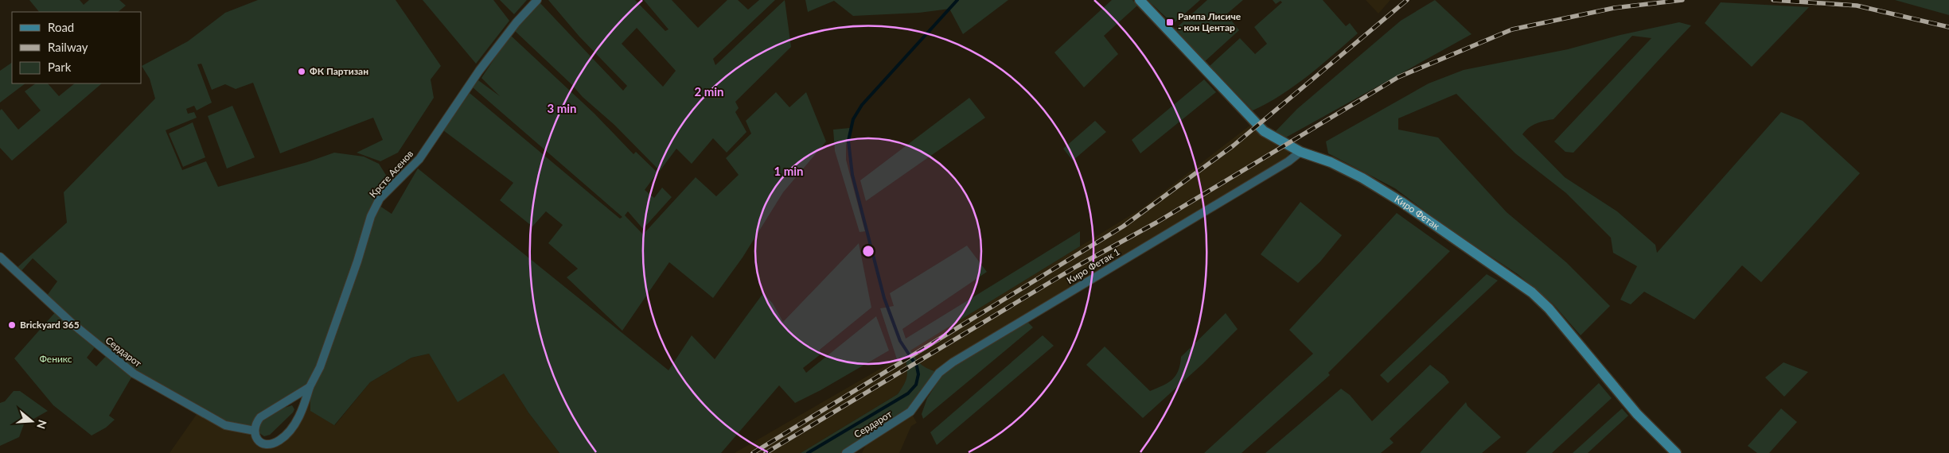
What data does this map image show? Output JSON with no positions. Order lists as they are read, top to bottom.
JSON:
{
  "streets": {
    "main road": ["Киро Фетак"],
    "street": ["Крсте Асенов", "Киро Фетак 1", "Сердарот"]
  },
  "crossings": [
    ["Крсте Асенов", "Сердарот"],
    ["Киро Фетак", "Киро Фетак 1"],
    ["Киро Фетак 1", "Сердарот"]
  ],
  "parks": ["Феникс"],
  "places": {
    "transit": ["Рампа Лисиче - кон Центар"],
    "other": ["ФК Партизан", "Brickyard 365"]
  },
  "legend": ["Road", "Railway", "Park"],
  "north": "right",
  "rings": ["2 min", "3 min", "1 min"]
}
